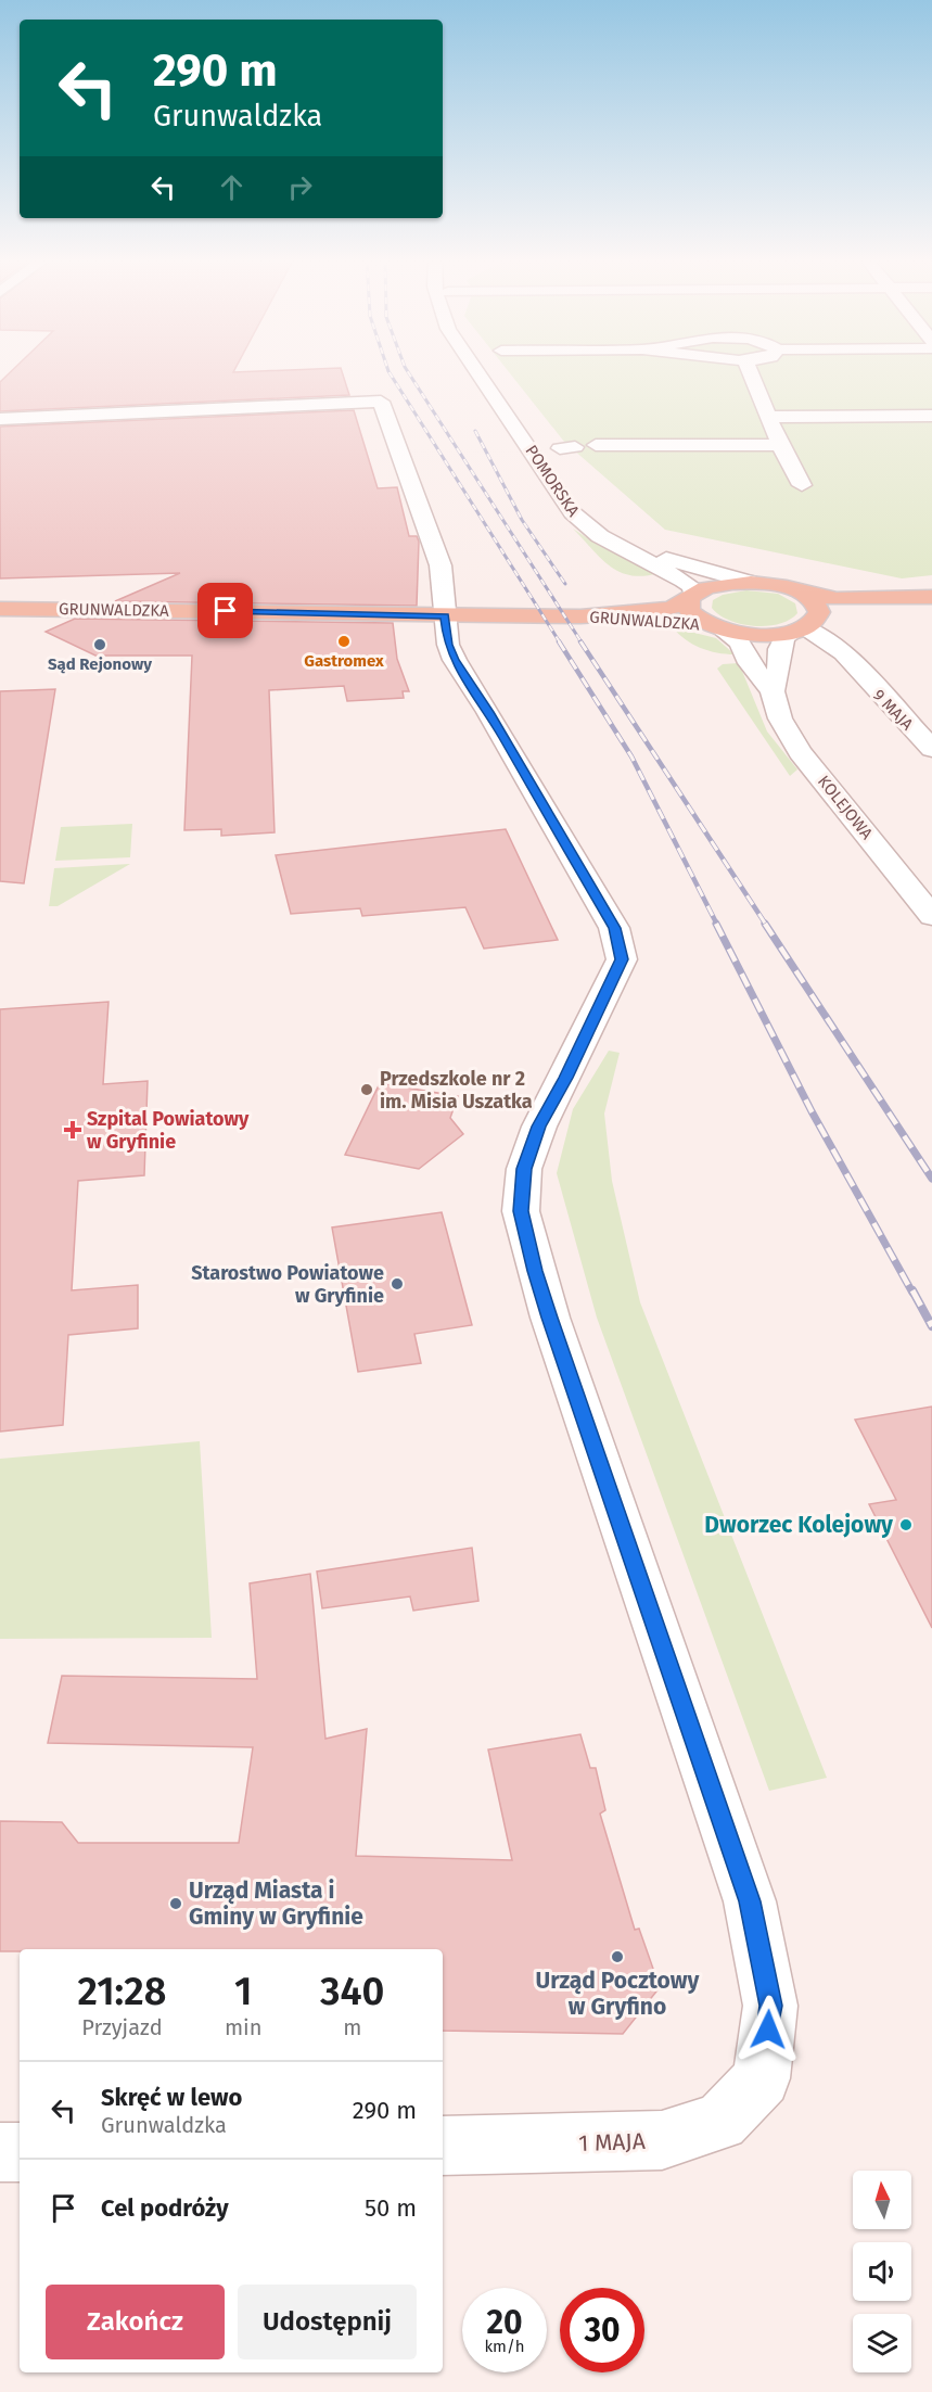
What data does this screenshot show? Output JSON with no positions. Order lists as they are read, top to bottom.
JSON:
{
  "streets": {
    "main road": ["GRUNWALDZKA"],
    "street": [
      "POMORSKA",
      "9 MAJA",
      "KOLEJOWA",
      "1 MAJA"
    ]
  },
  "crossings": [
    ["POMORSKA", "GRUNWALDZKA"],
    ["GRUNWALDZKA", "9 MAJA"],
    ["GRUNWALDZKA", "KOLEJOWA"],
    ["GRUNWALDZKA", "1 MAJA"]
  ],
  "places": {
    "other": [
      "Gastromex",
      "Sąd Rejonowy",
      "Przedszkole nr 2 im. Misia Uszatka",
      "Starostwo Powiatowe w Gryfinie",
      "Dworzec Kolejowy",
      "Urząd Miasta i Gminy w Gryfinie",
      "Urząd Pocztowy w Gryfino"
    ],
    "health": ["Szpital Powiatowy w Gryfinie"]
  },
  "north": "top",
  "page": {
    "turn": ["290 m", "Grunwaldzka"],
    "eta": [
      "21:28",
      "Przyjazd",
      "1",
      "min",
      "340",
      "m"
    ],
    "list": [
      {
        "name": "Skręć w lewo",
        "note": "Grunwaldzka",
        "value": "290 m"
      },
      {
        "name": "Cel podróży",
        "value": "50 m"
      }
    ],
    "buttons": ["Zakończ", "Udostępnij"],
    "speed": "20 km/h",
    "limit": "30"
  }
}
